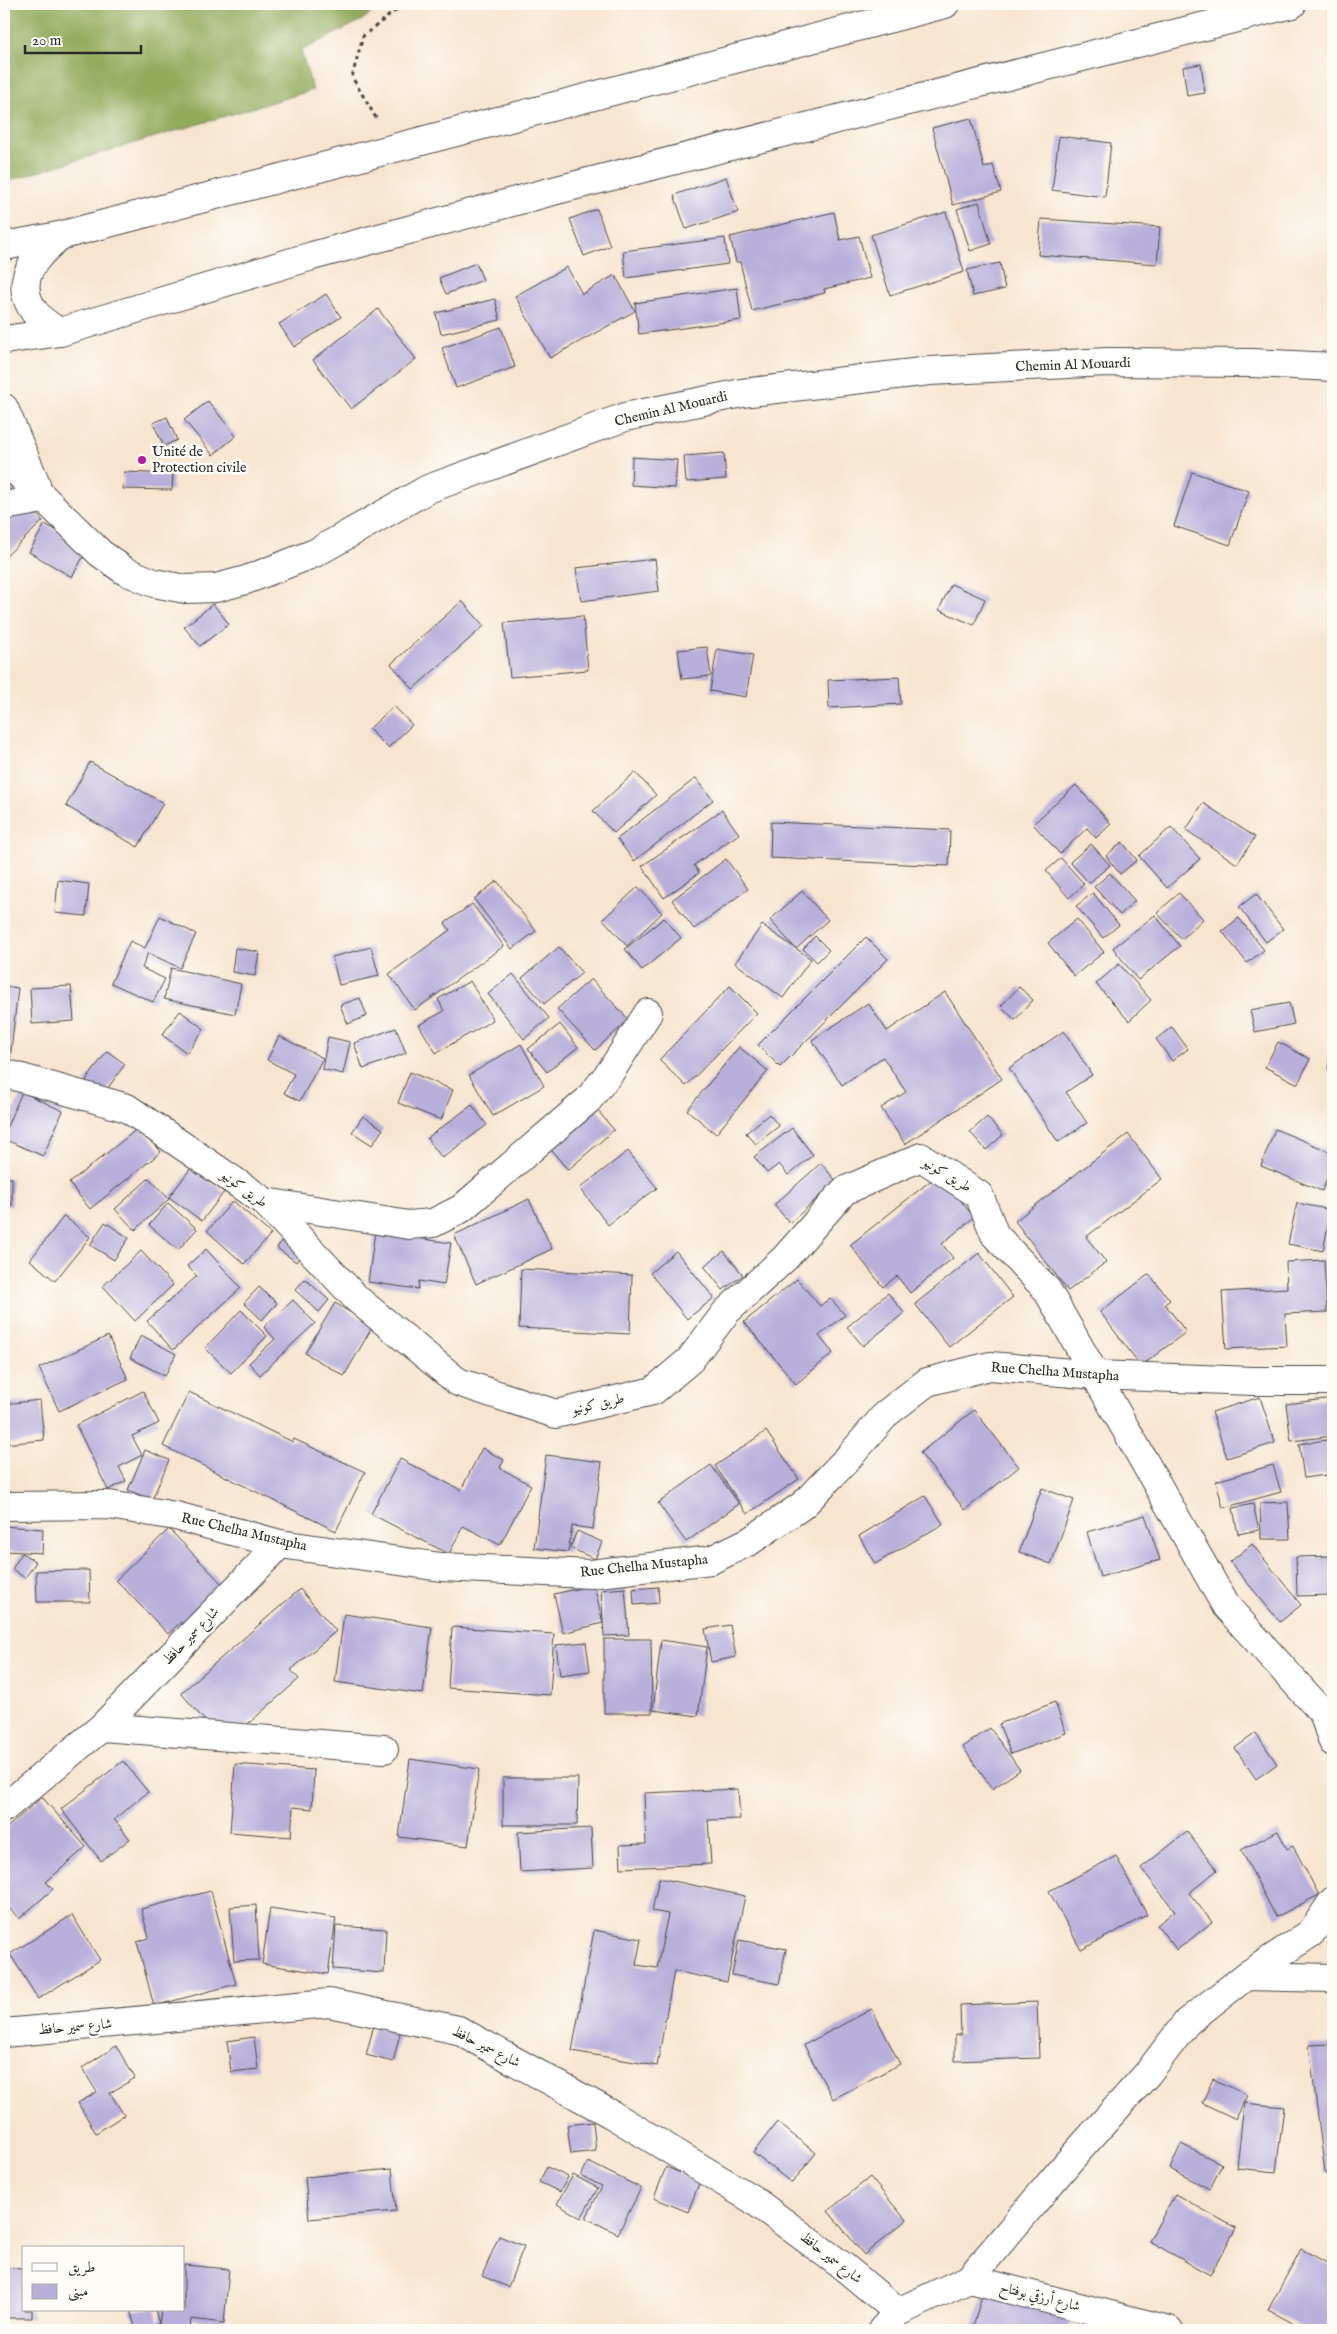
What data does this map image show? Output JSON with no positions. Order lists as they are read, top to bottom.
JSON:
{
  "streets": {
    "main road": [
      "Chemin Al Mouardi",
      "طريق كونيو",
      "Rue Chelha Mustapha",
      "شارع سمير حافظ",
      "شارع أرزقي بوفتاح"
    ]
  },
  "crossings": [
    ["طريق كونيو", "Rue Chelha Mustapha"],
    ["Rue Chelha Mustapha", "شارع سمير حافظ"]
  ],
  "places": ["Unité de Protection civile"],
  "legend": ["طريق", "مبنى"],
  "scale_bar": "20 m"
}
